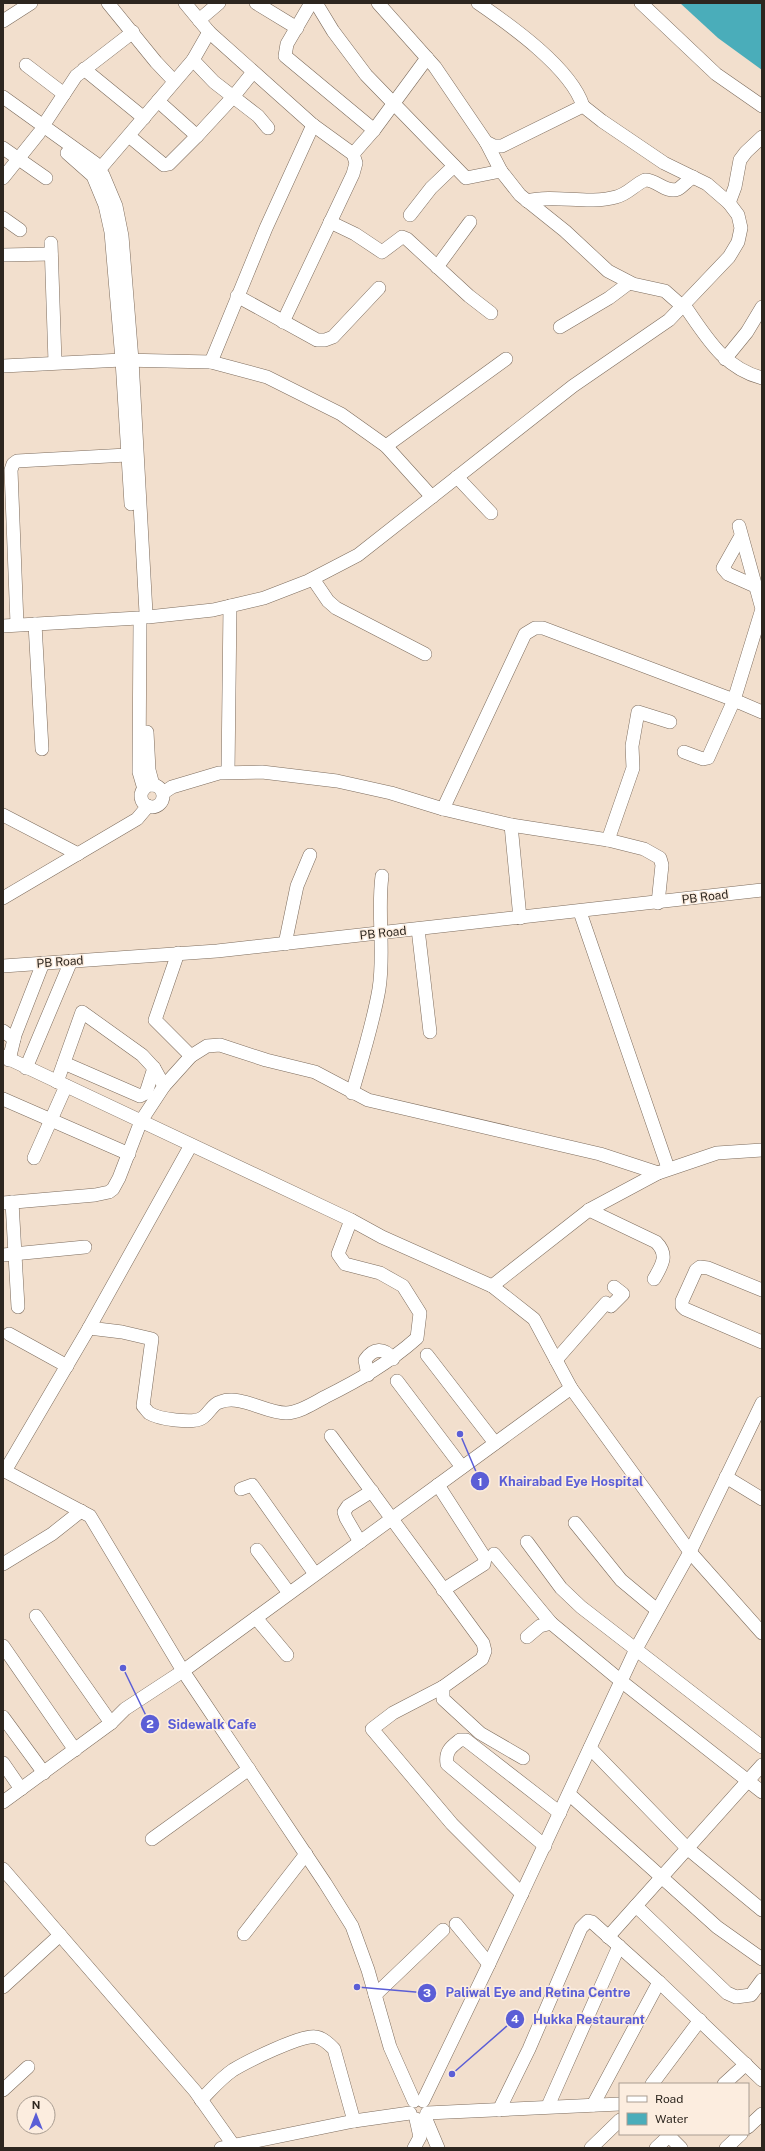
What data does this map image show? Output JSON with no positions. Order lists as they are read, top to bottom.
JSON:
{
  "streets": {
    "street": ["PB Road"]
  },
  "places": [
    "Khairabad Eye Hospital",
    "Sidewalk Cafe",
    "Paliwal Eye and Retina Centre",
    "Hukka Restaurant"
  ],
  "legend": ["Road", "Water"],
  "north": "top"
}
